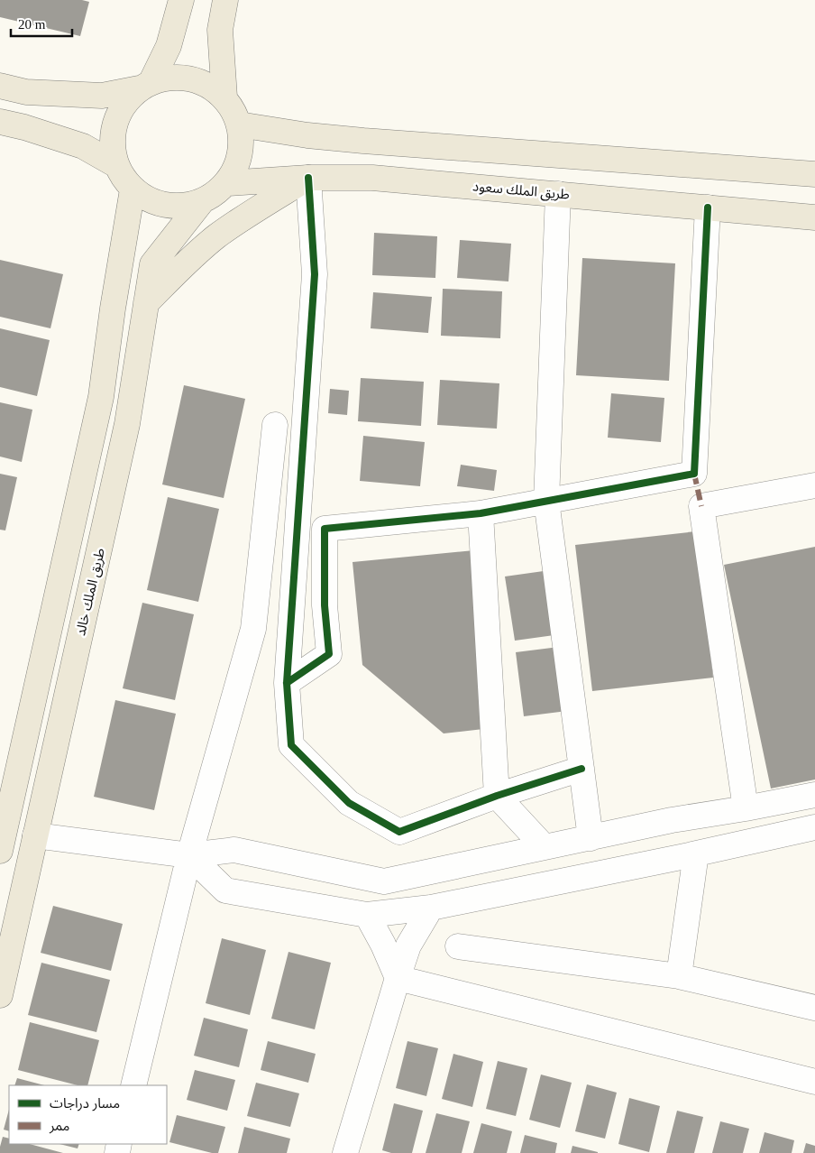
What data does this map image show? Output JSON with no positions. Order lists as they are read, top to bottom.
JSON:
{
  "streets": {
    "main road": ["طريق الملك سعود", "طريق الملك خالد"]
  },
  "crossings": [
    ["طريق الملك سعود", "طريق الملك خالد"]
  ],
  "legend": ["مسار دراجات", "ممر"],
  "scale_bar": "20 m"
}
